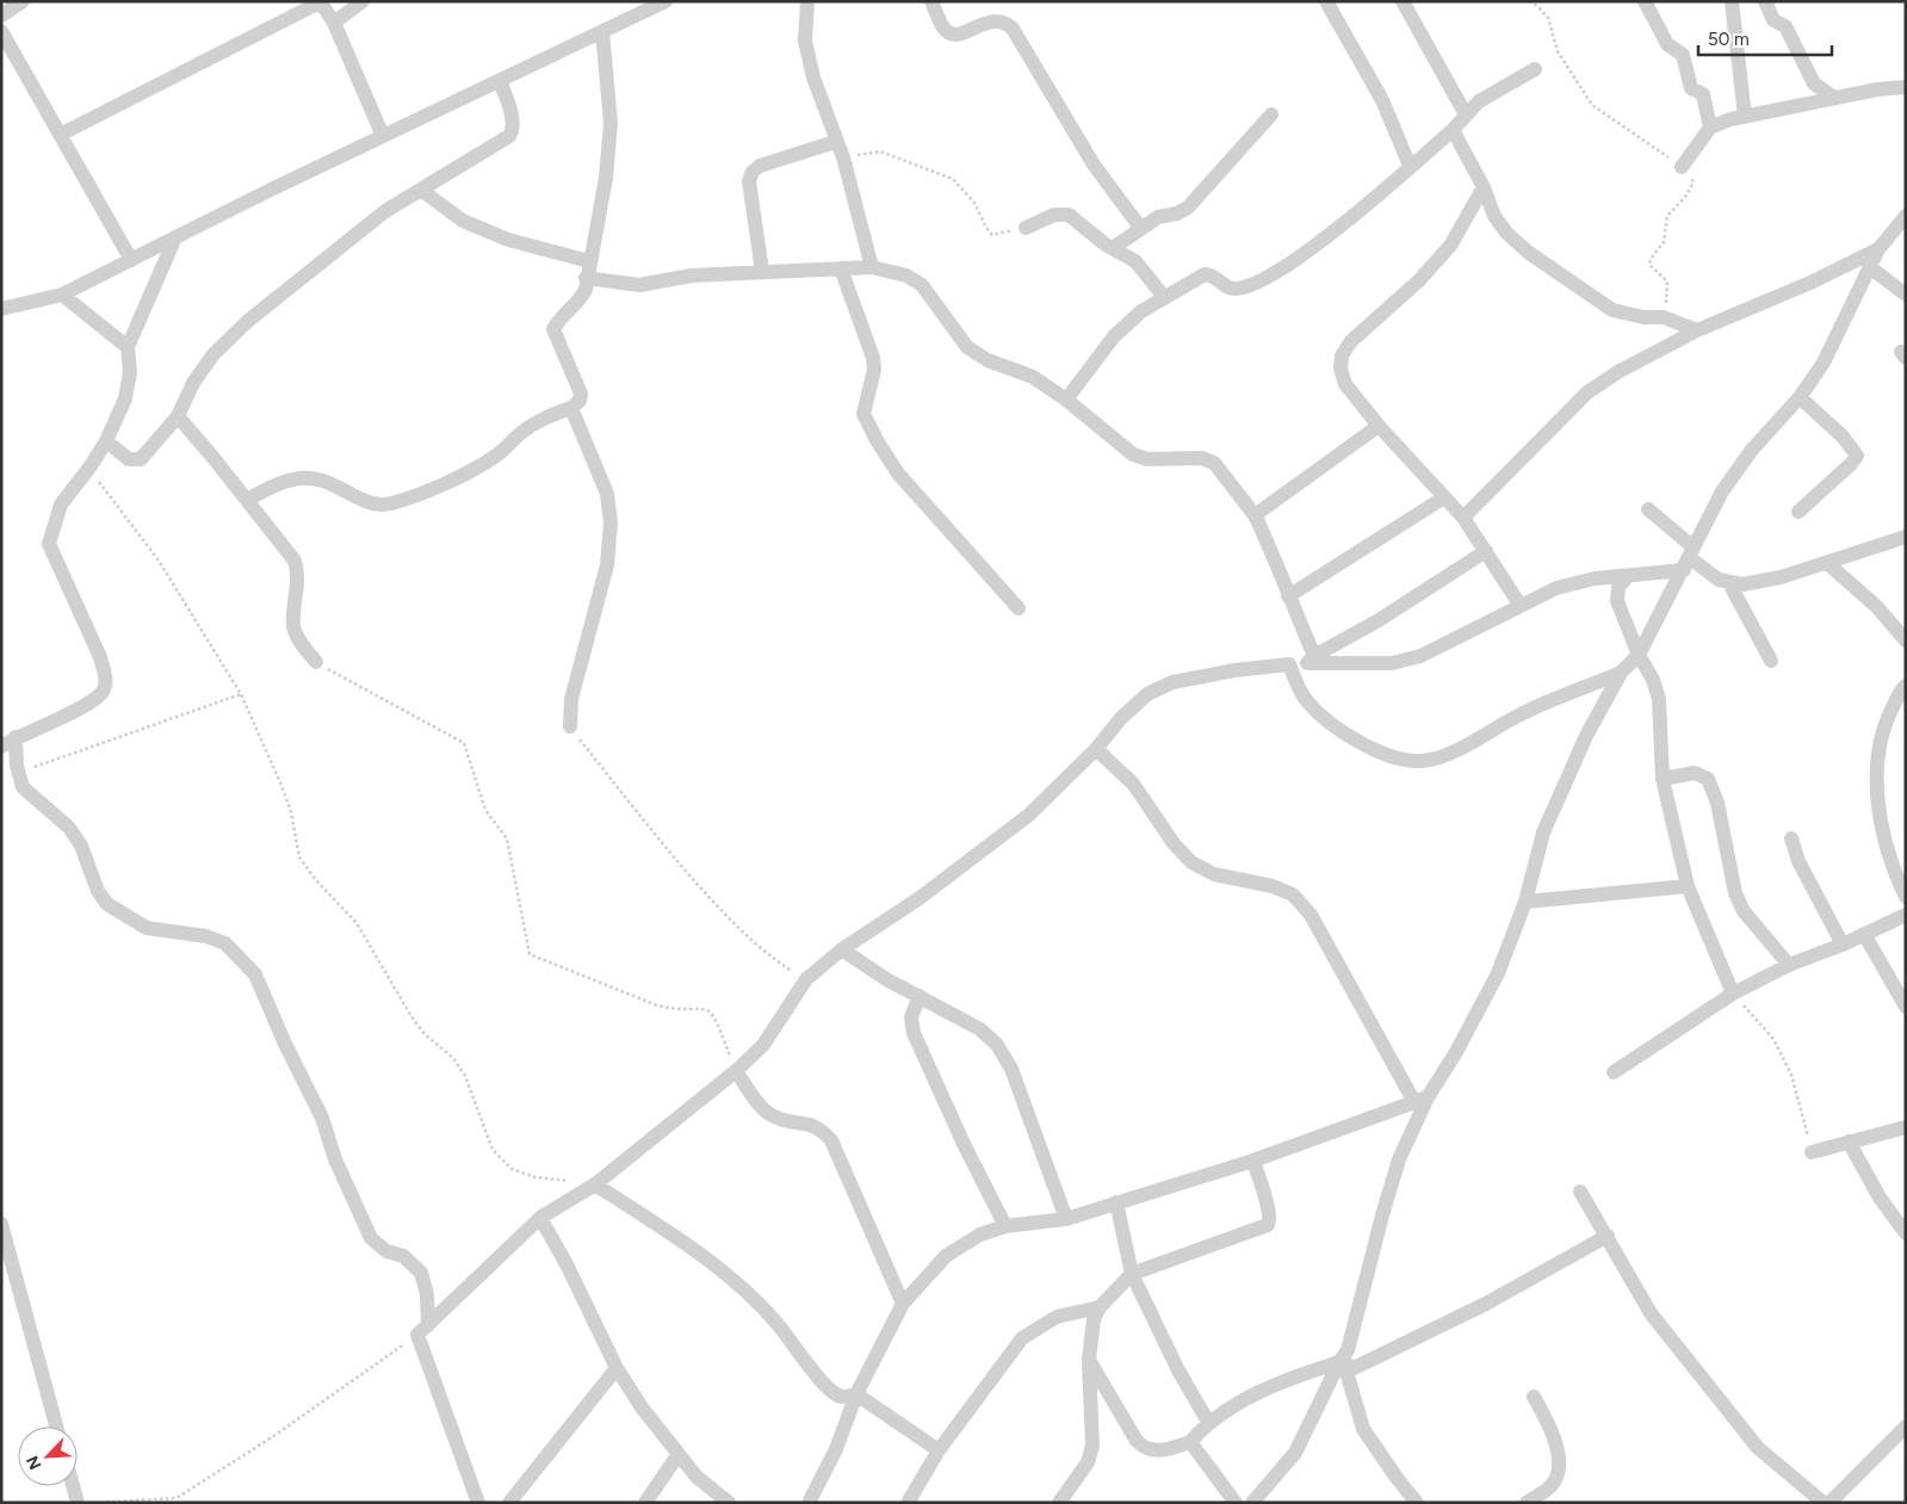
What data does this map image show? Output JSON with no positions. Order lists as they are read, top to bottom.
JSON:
{
  "scale_bar": "50 m",
  "north": "bottom left"
}
